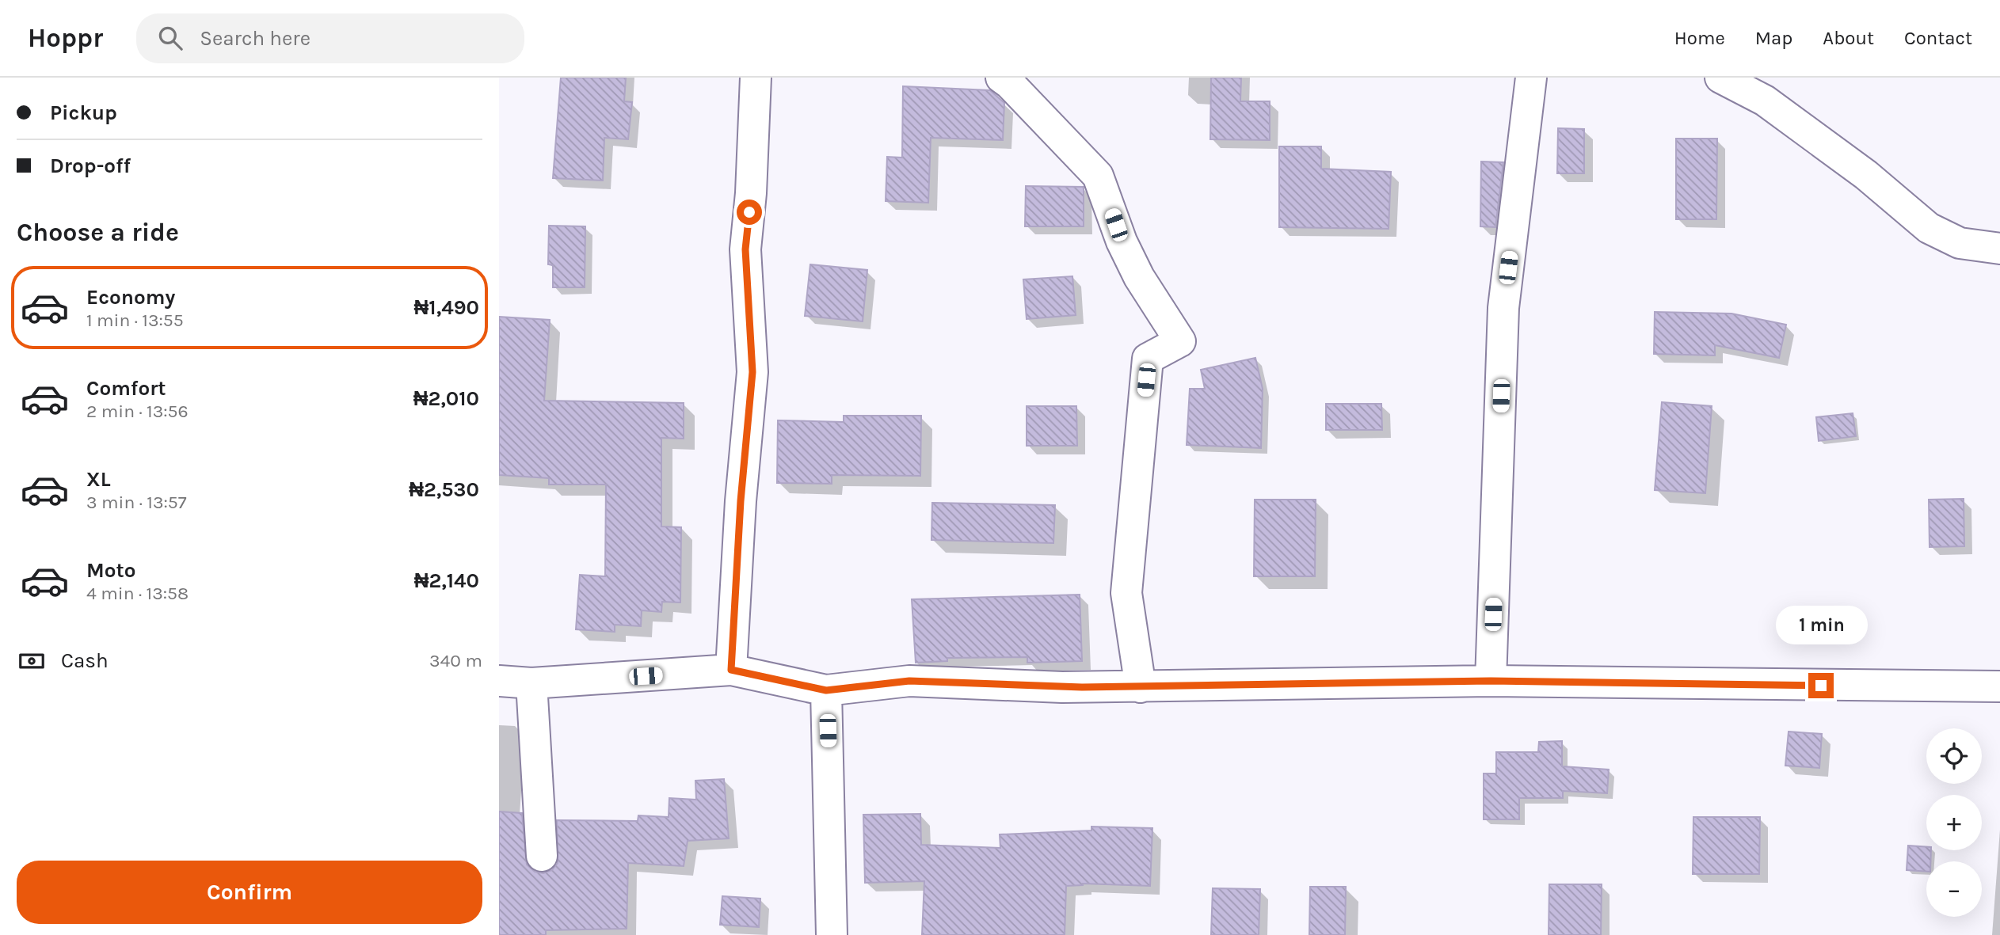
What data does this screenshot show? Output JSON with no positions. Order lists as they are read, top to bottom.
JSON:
{
  "page": {
    "header": "Hoppr",
    "search": "Search here",
    "nav": [
      "Home",
      "Map",
      "About",
      "Contact"
    ],
    "banner": ["Pickup", "Drop-off"],
    "heading": "Choose a ride",
    "list": [
      {
        "name": "Economy",
        "note": "1 min · 13:55",
        "value": "₦1,490"
      },
      {
        "name": "Comfort",
        "note": "2 min · 13:56",
        "value": "₦2,010"
      },
      {
        "name": "XL",
        "note": "3 min · 13:57",
        "value": "₦2,530"
      },
      {
        "name": "Moto",
        "note": "4 min · 13:58",
        "value": "₦2,140"
      }
    ],
    "bubble": "1 min",
    "pay": ["Cash", "340 m"],
    "map_buttons": ["+", "−"],
    "buttons": "Confirm"
  }
}
